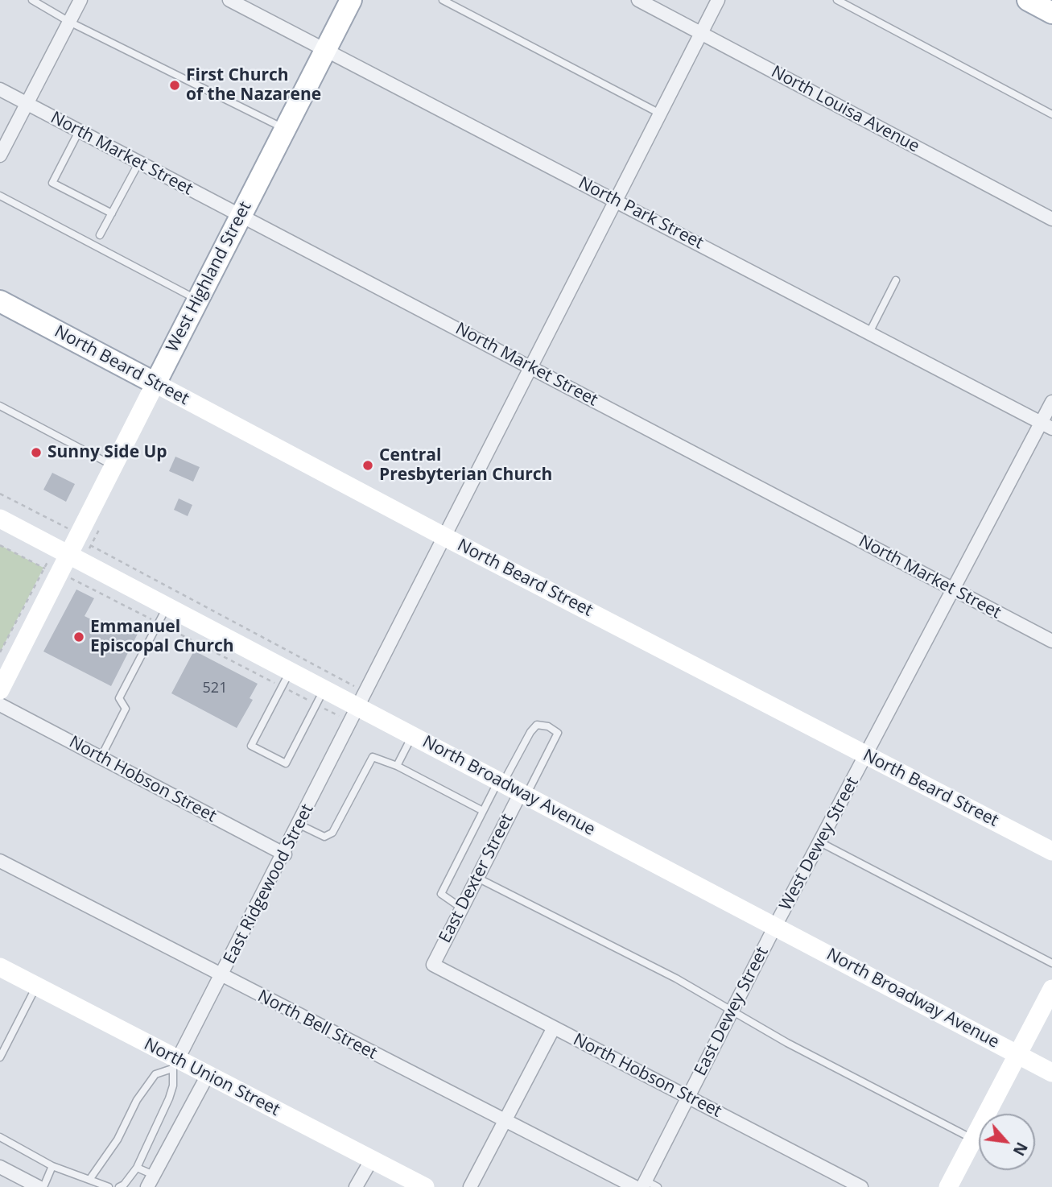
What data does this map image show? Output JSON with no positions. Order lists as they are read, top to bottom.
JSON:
{
  "streets": {
    "main road": ["West Highland Street", "North Beard Street"],
    "street": [
      "North Louisa Avenue",
      "North Market Street",
      "North Park Street",
      "North Hobson Street",
      "North Broadway Avenue",
      "West Dewey Street",
      "East Dexter Street",
      "East Ridgewood Street",
      "East Dewey Street",
      "North Bell Street",
      "North Union Street"
    ]
  },
  "crossings": [
    ["North Louisa Avenue", "East Ridgewood Street"],
    ["North Market Street", "West Highland Street"],
    ["North Market Street", "West Dewey Street"],
    ["North Market Street", "East Ridgewood Street"],
    ["North Park Street", "West Highland Street"],
    ["North Park Street", "West Dewey Street"],
    ["North Park Street", "East Ridgewood Street"],
    ["West Highland Street", "North Beard Street"],
    ["West Highland Street", "North Broadway Avenue"],
    ["North Beard Street", "West Dewey Street"],
    ["North Beard Street", "East Ridgewood Street"],
    ["North Hobson Street", "East Dexter Street"],
    ["North Hobson Street", "East Ridgewood Street"],
    ["North Hobson Street", "East Dewey Street"],
    ["North Broadway Avenue", "West Dewey Street"],
    ["North Broadway Avenue", "East Dexter Street"],
    ["North Broadway Avenue", "East Ridgewood Street"],
    ["North Broadway Avenue", "East Dewey Street"],
    ["West Dewey Street", "East Dewey Street"],
    ["East Ridgewood Street", "North Bell Street"],
    ["East Ridgewood Street", "North Union Street"],
    ["East Dewey Street", "North Bell Street"]
  ],
  "places": [
    "First Church of the Nazarene",
    "Sunny Side Up",
    "Central Presbyterian Church",
    "Emmanuel Episcopal Church"
  ],
  "house_numbers": ["521"],
  "north": "bottom right"
}
